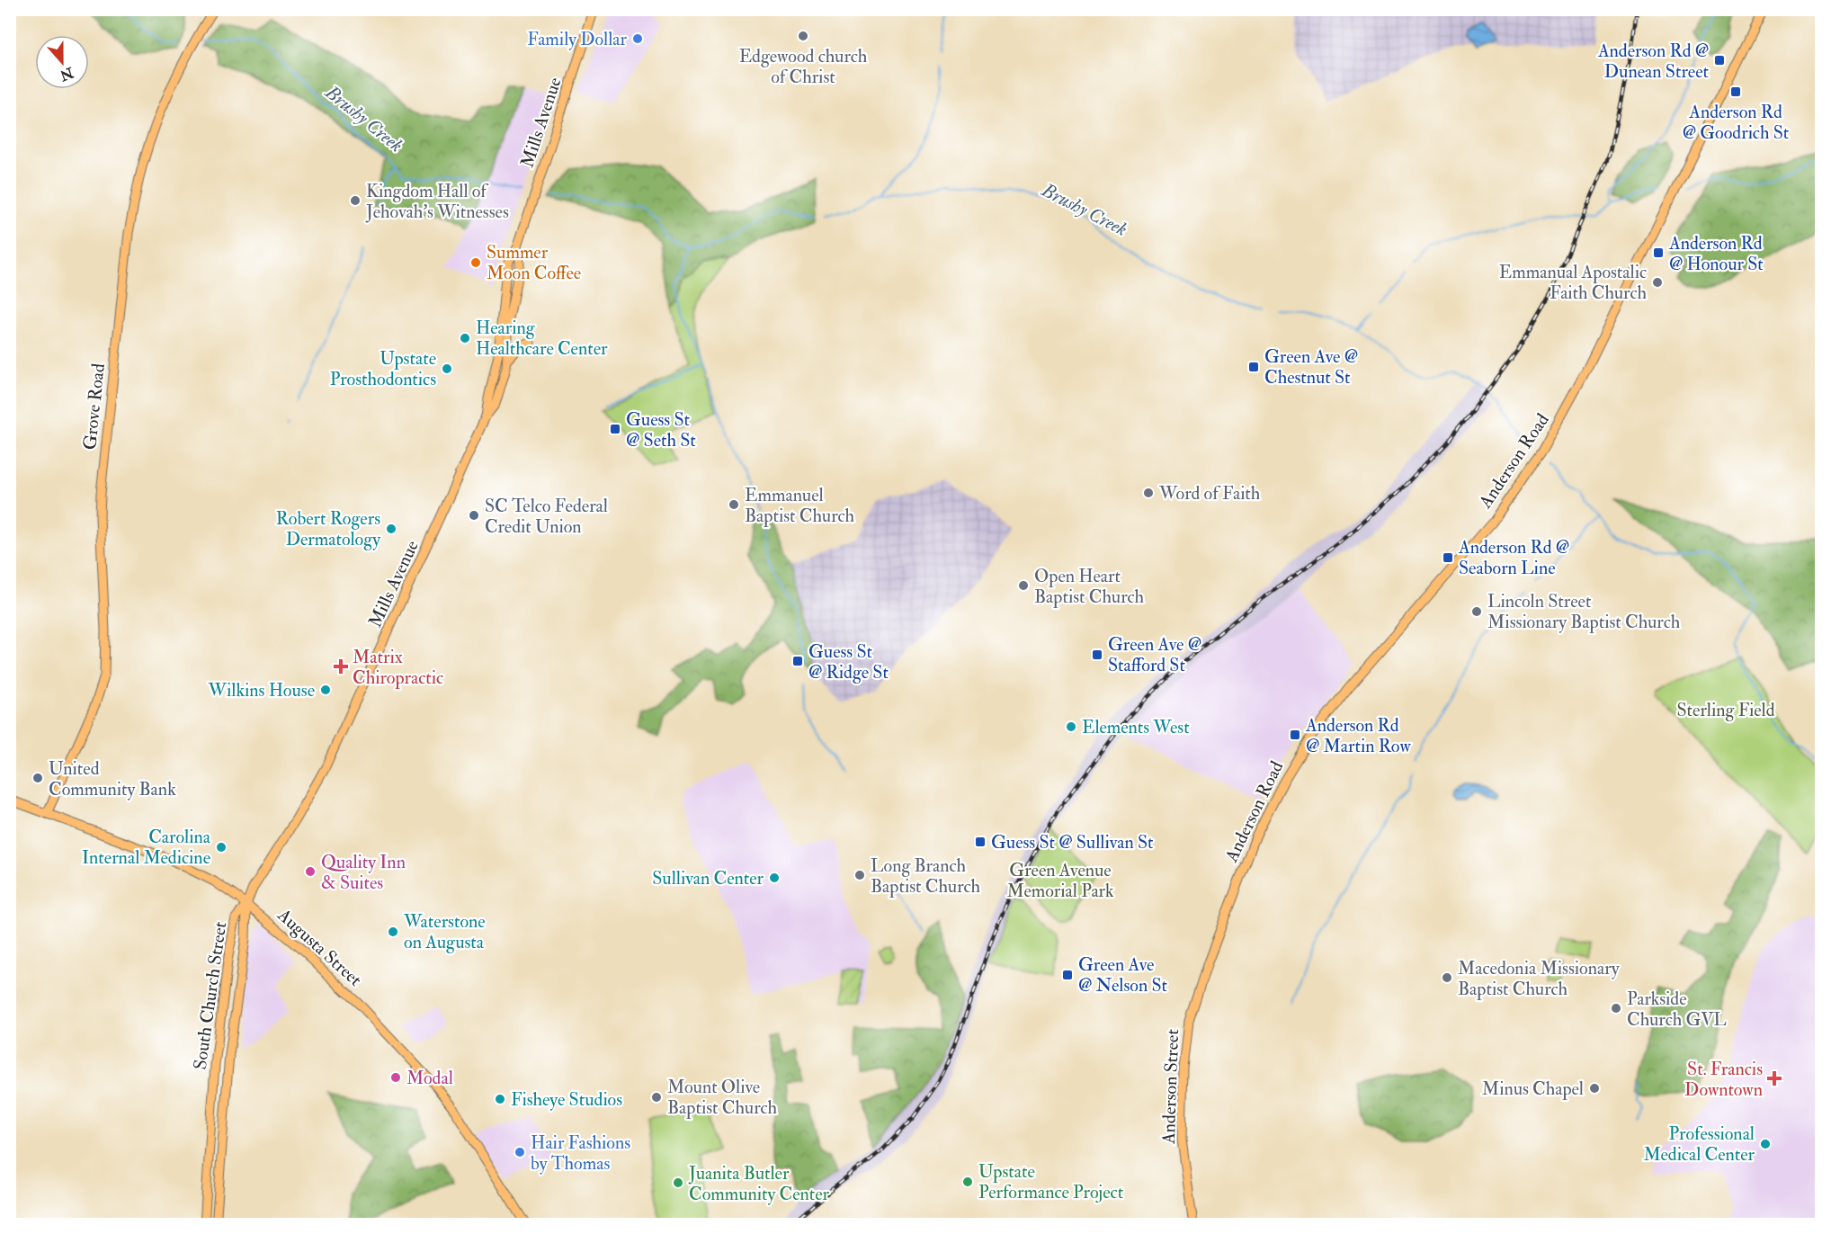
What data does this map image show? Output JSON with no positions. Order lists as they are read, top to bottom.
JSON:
{
  "streets": {
    "main road": [
      "Mills Avenue",
      "Grove Road",
      "Anderson Road",
      "Augusta Street",
      "South Church Street",
      "Anderson Street"
    ]
  },
  "crossings": [
    ["Mills Avenue", "Augusta Street"],
    ["Mills Avenue", "South Church Street"],
    ["Grove Road", "Augusta Street"],
    ["Anderson Road", "Anderson Street"],
    ["Augusta Street", "South Church Street"]
  ],
  "water": ["Brushy Creek"],
  "parks": ["Sterling Field", "Green Avenue Memorial Park"],
  "places": {
    "other": [
      "Edgewood church of Christ",
      "Family Dollar",
      "Kingdom Hall of Jehovah’s Witnesses",
      "Summer Moon Coffee",
      "Emmanual Apostalic Faith Church",
      "Hearing Healthcare Center",
      "Upstate Prosthodontics",
      "Word of Faith",
      "Emmanuel Baptist Church",
      "SC Telco Federal Credit Union",
      "Robert Rogers Dermatology",
      "Open Heart Baptist Church",
      "Lincoln Street Missionary Baptist Church",
      "Wilkins House",
      "Elements West",
      "United Community Bank",
      "Carolina Internal Medicine",
      "Quality Inn & Suites",
      "Long Branch Baptist Church",
      "Sullivan Center",
      "Waterstone on Augusta",
      "Macedonia Missionary Baptist Church",
      "Parkside Church GVL",
      "Modal",
      "Minus Chapel",
      "Mount Olive Baptist Church",
      "Fisheye Studios",
      "Professional Medical Center",
      "Hair Fashions by Thomas",
      "Upstate Performance Project",
      "Juanita Butler Community Center"
    ],
    "transit": [
      "Anderson Rd @ Dunean Street",
      "Anderson Rd @ Goodrich St",
      "Anderson Rd @ Honour St",
      "Green Ave @ Chestnut St",
      "Guess St @ Seth St",
      "Anderson Rd @ Seaborn Line",
      "Green Ave @ Stafford St",
      "Guess St @ Ridge St",
      "Anderson Rd @ Martin Row",
      "Guess St @ Sullivan St",
      "Green Ave @ Nelson St"
    ],
    "health": ["Matrix Chiropractic", "St. Francis Downtown"]
  },
  "north": "bottom"
}
